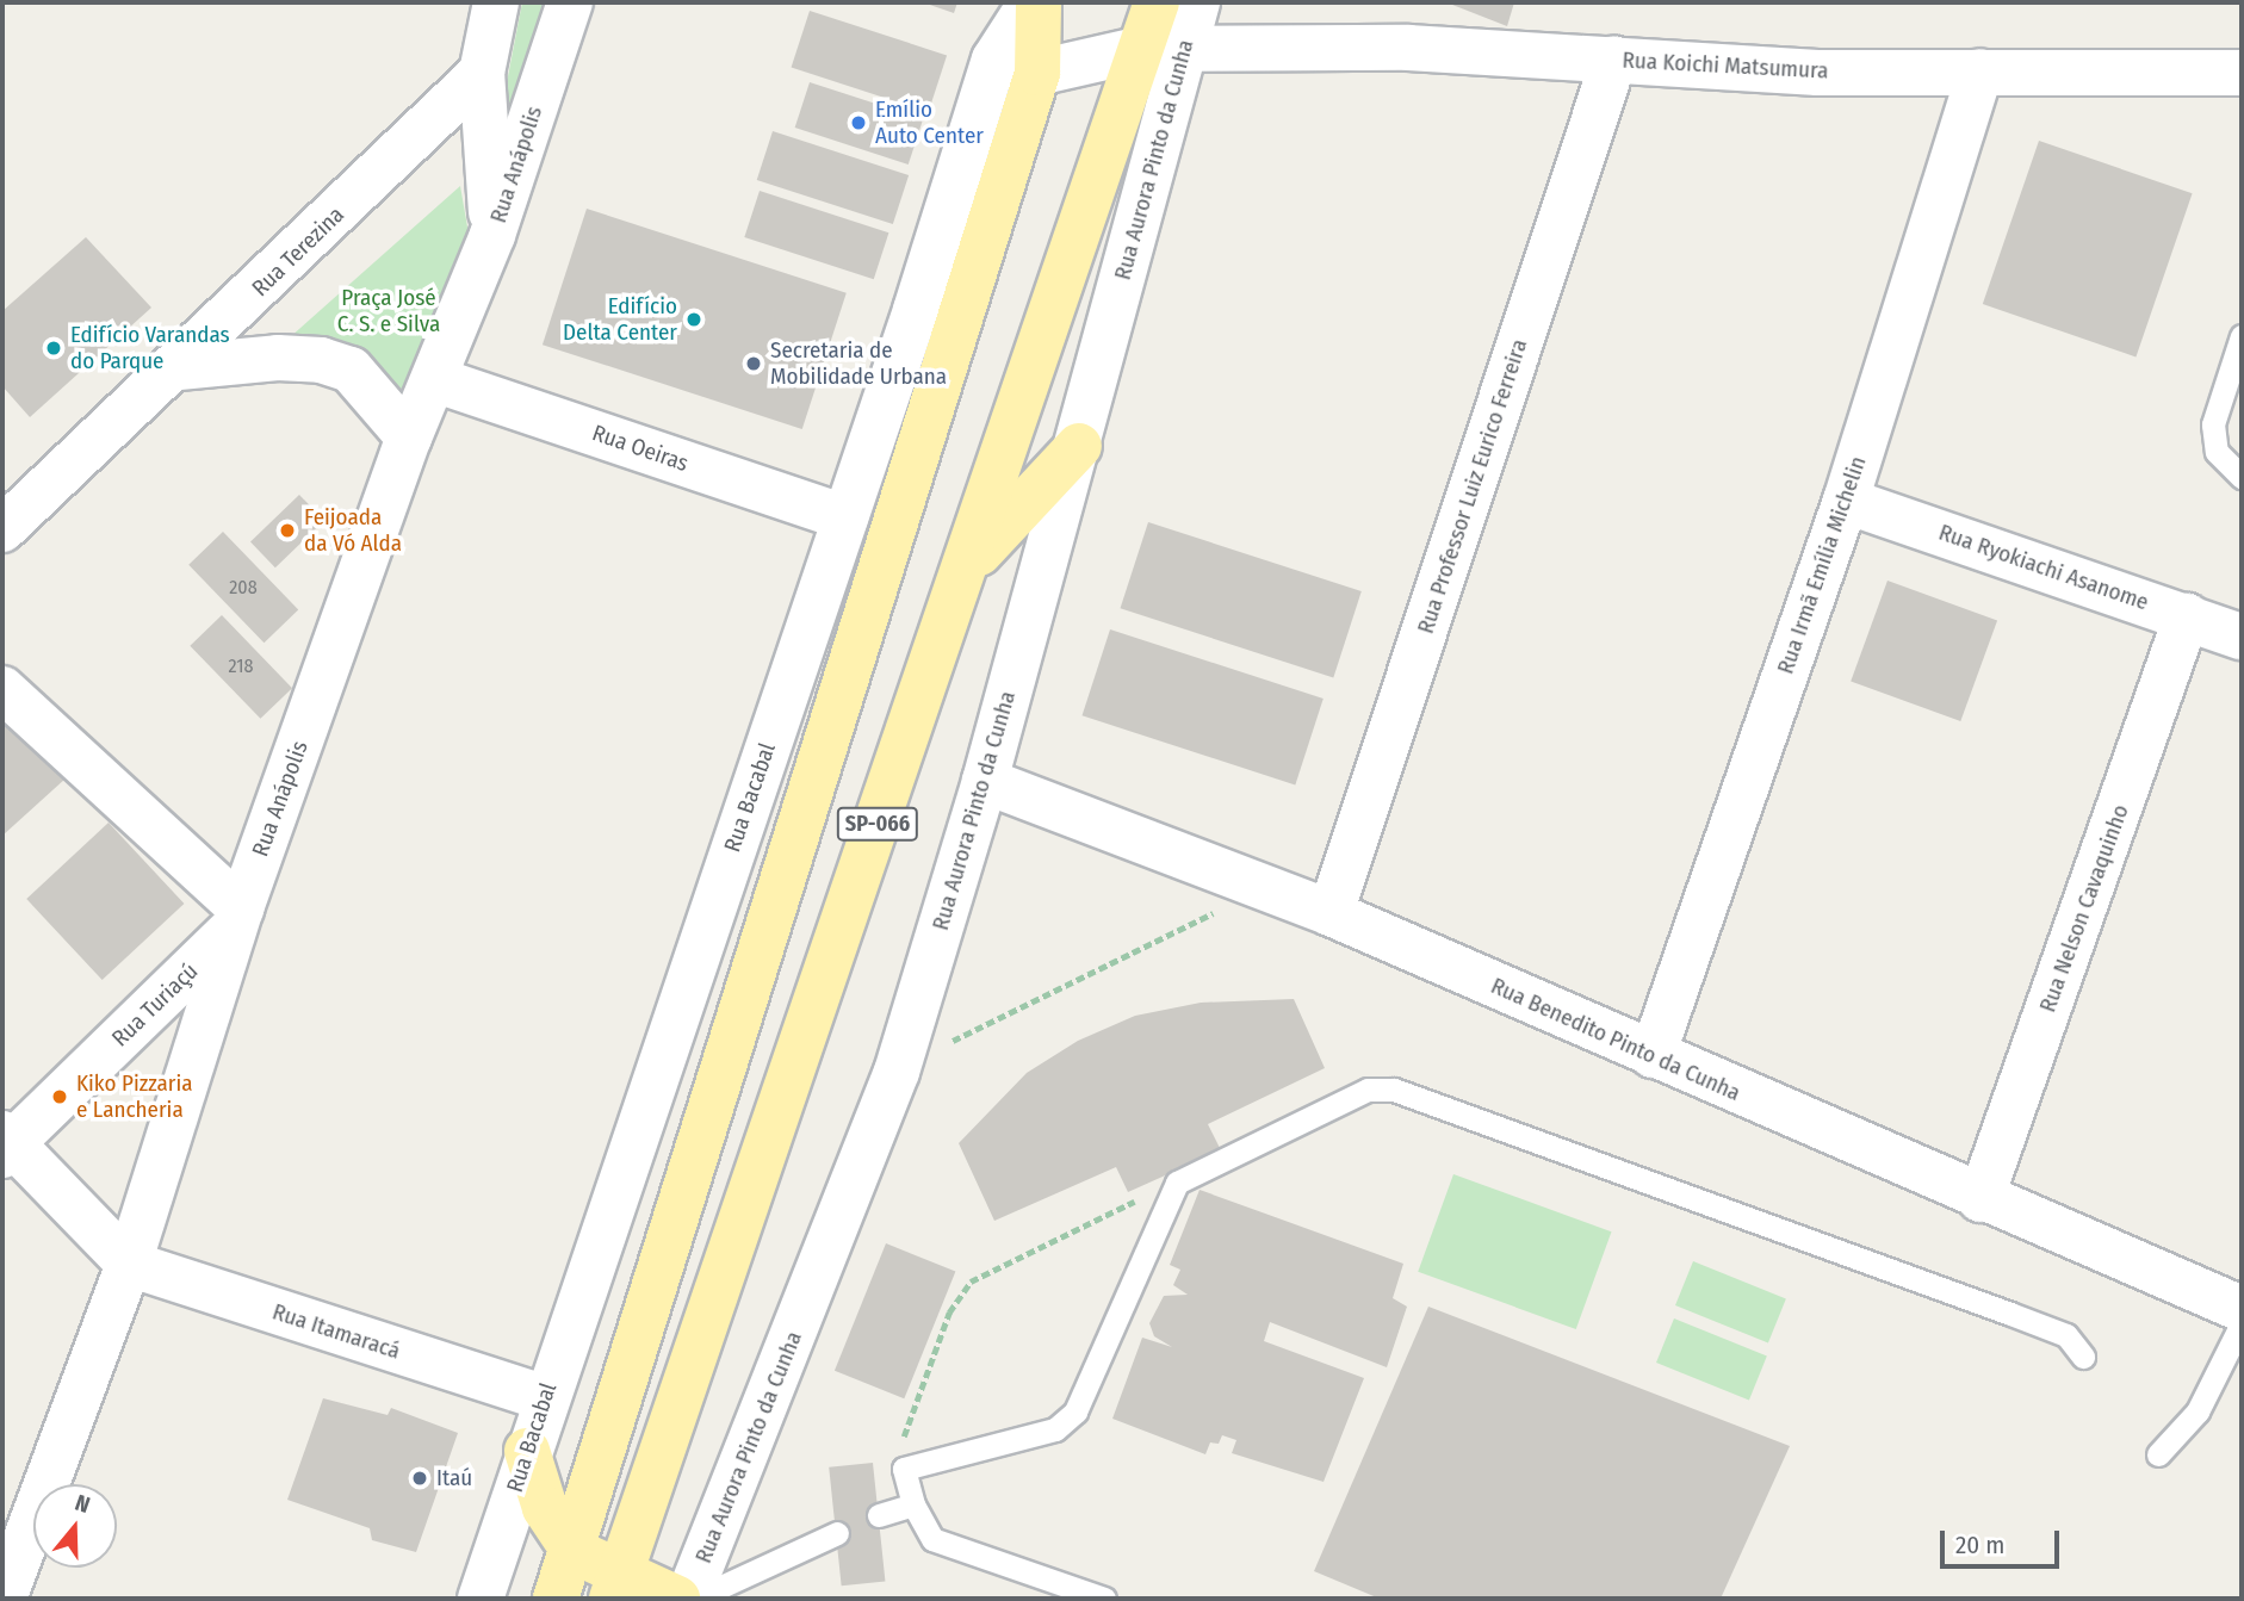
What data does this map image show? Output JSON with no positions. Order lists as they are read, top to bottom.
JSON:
{
  "streets": {
    "main road": ["SP-066"],
    "street": [
      "Rua Koichi Matsumura",
      "Rua Aurora Pinto da Cunha",
      "Rua Anápolis",
      "Rua Terezina",
      "Rua Oeiras",
      "Rua Professor Luiz Eurico Ferreira",
      "Rua Irmã Emília Michelin",
      "Rua Ryokiachi Asanome",
      "Rua Bacabal",
      "Rua Nelson Cavaquinho",
      "Rua Turiaçú",
      "Rua Benedito Pinto da Cunha",
      "Rua Itamaracá"
    ]
  },
  "crossings": [
    ["Rua Koichi Matsumura", "Rua Aurora Pinto da Cunha"],
    ["Rua Koichi Matsumura", "Rua Professor Luiz Eurico Ferreira"],
    ["Rua Koichi Matsumura", "Rua Irmã Emília Michelin"],
    ["Rua Koichi Matsumura", "Rua Bacabal"],
    ["Rua Koichi Matsumura", "SP-066"],
    ["Rua Aurora Pinto da Cunha", "SP-066"],
    ["Rua Aurora Pinto da Cunha", "Rua Benedito Pinto da Cunha"],
    ["Rua Anápolis", "Rua Oeiras"],
    ["Rua Anápolis", "Rua Turiaçú"],
    ["Rua Anápolis", "Rua Itamaracá"],
    ["Rua Oeiras", "Rua Bacabal"],
    ["Rua Professor Luiz Eurico Ferreira", "Rua Benedito Pinto da Cunha"],
    ["Rua Irmã Emília Michelin", "Rua Ryokiachi Asanome"],
    ["Rua Irmã Emília Michelin", "Rua Benedito Pinto da Cunha"],
    ["Rua Ryokiachi Asanome", "Rua Nelson Cavaquinho"],
    ["Rua Bacabal", "SP-066"],
    ["Rua Bacabal", "Rua Itamaracá"],
    ["Rua Nelson Cavaquinho", "Rua Benedito Pinto da Cunha"]
  ],
  "parks": ["Praça José C. S. e Silva"],
  "places": [
    "Emílio Auto Center",
    "Edifício Delta Center",
    "Edifício Varandas do Parque",
    "Secretaria de Mobilidade Urbana",
    "Feijoada da Vó Alda",
    "Kiko Pizzaria e Lancheria",
    "Itaú"
  ],
  "house_numbers": ["208", "218"],
  "scale_bar": "20 m",
  "north": "top"
}
